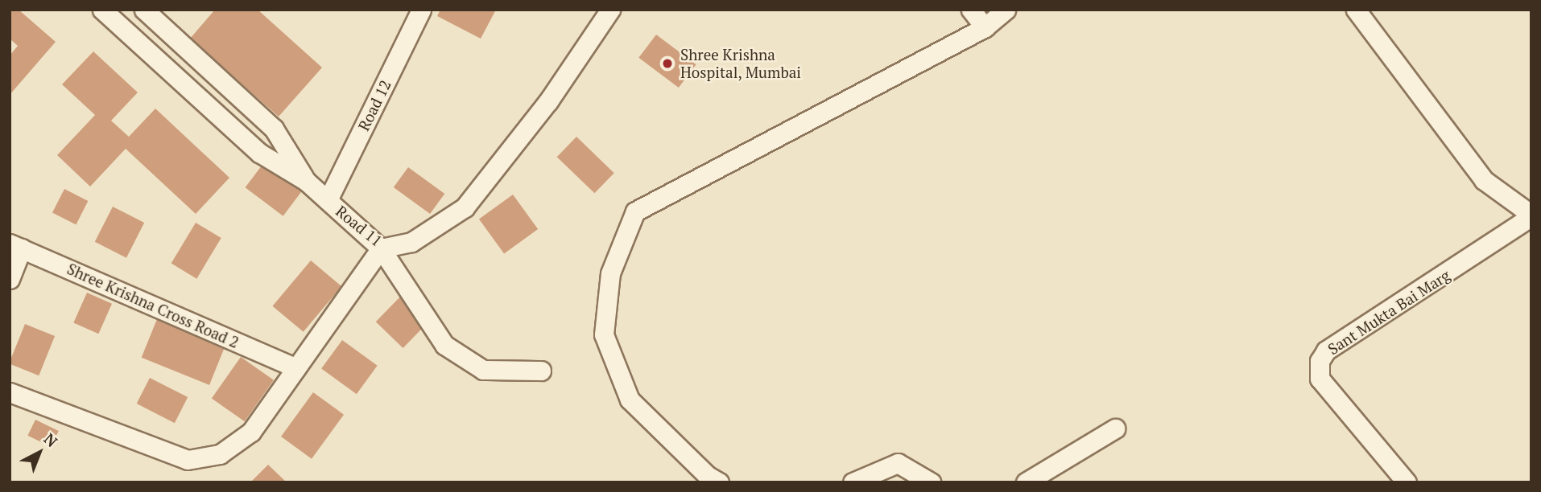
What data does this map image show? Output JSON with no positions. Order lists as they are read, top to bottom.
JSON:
{
  "streets": {
    "street": [
      "Road 12",
      "Road 11",
      "Shree Krishna Cross Road 2",
      "Sant Mukta Bai Marg"
    ]
  },
  "crossings": [
    ["Road 12", "Road 11"]
  ],
  "places": ["Shree Krishna Hospital, Mumbai"],
  "north": "top right"
}
